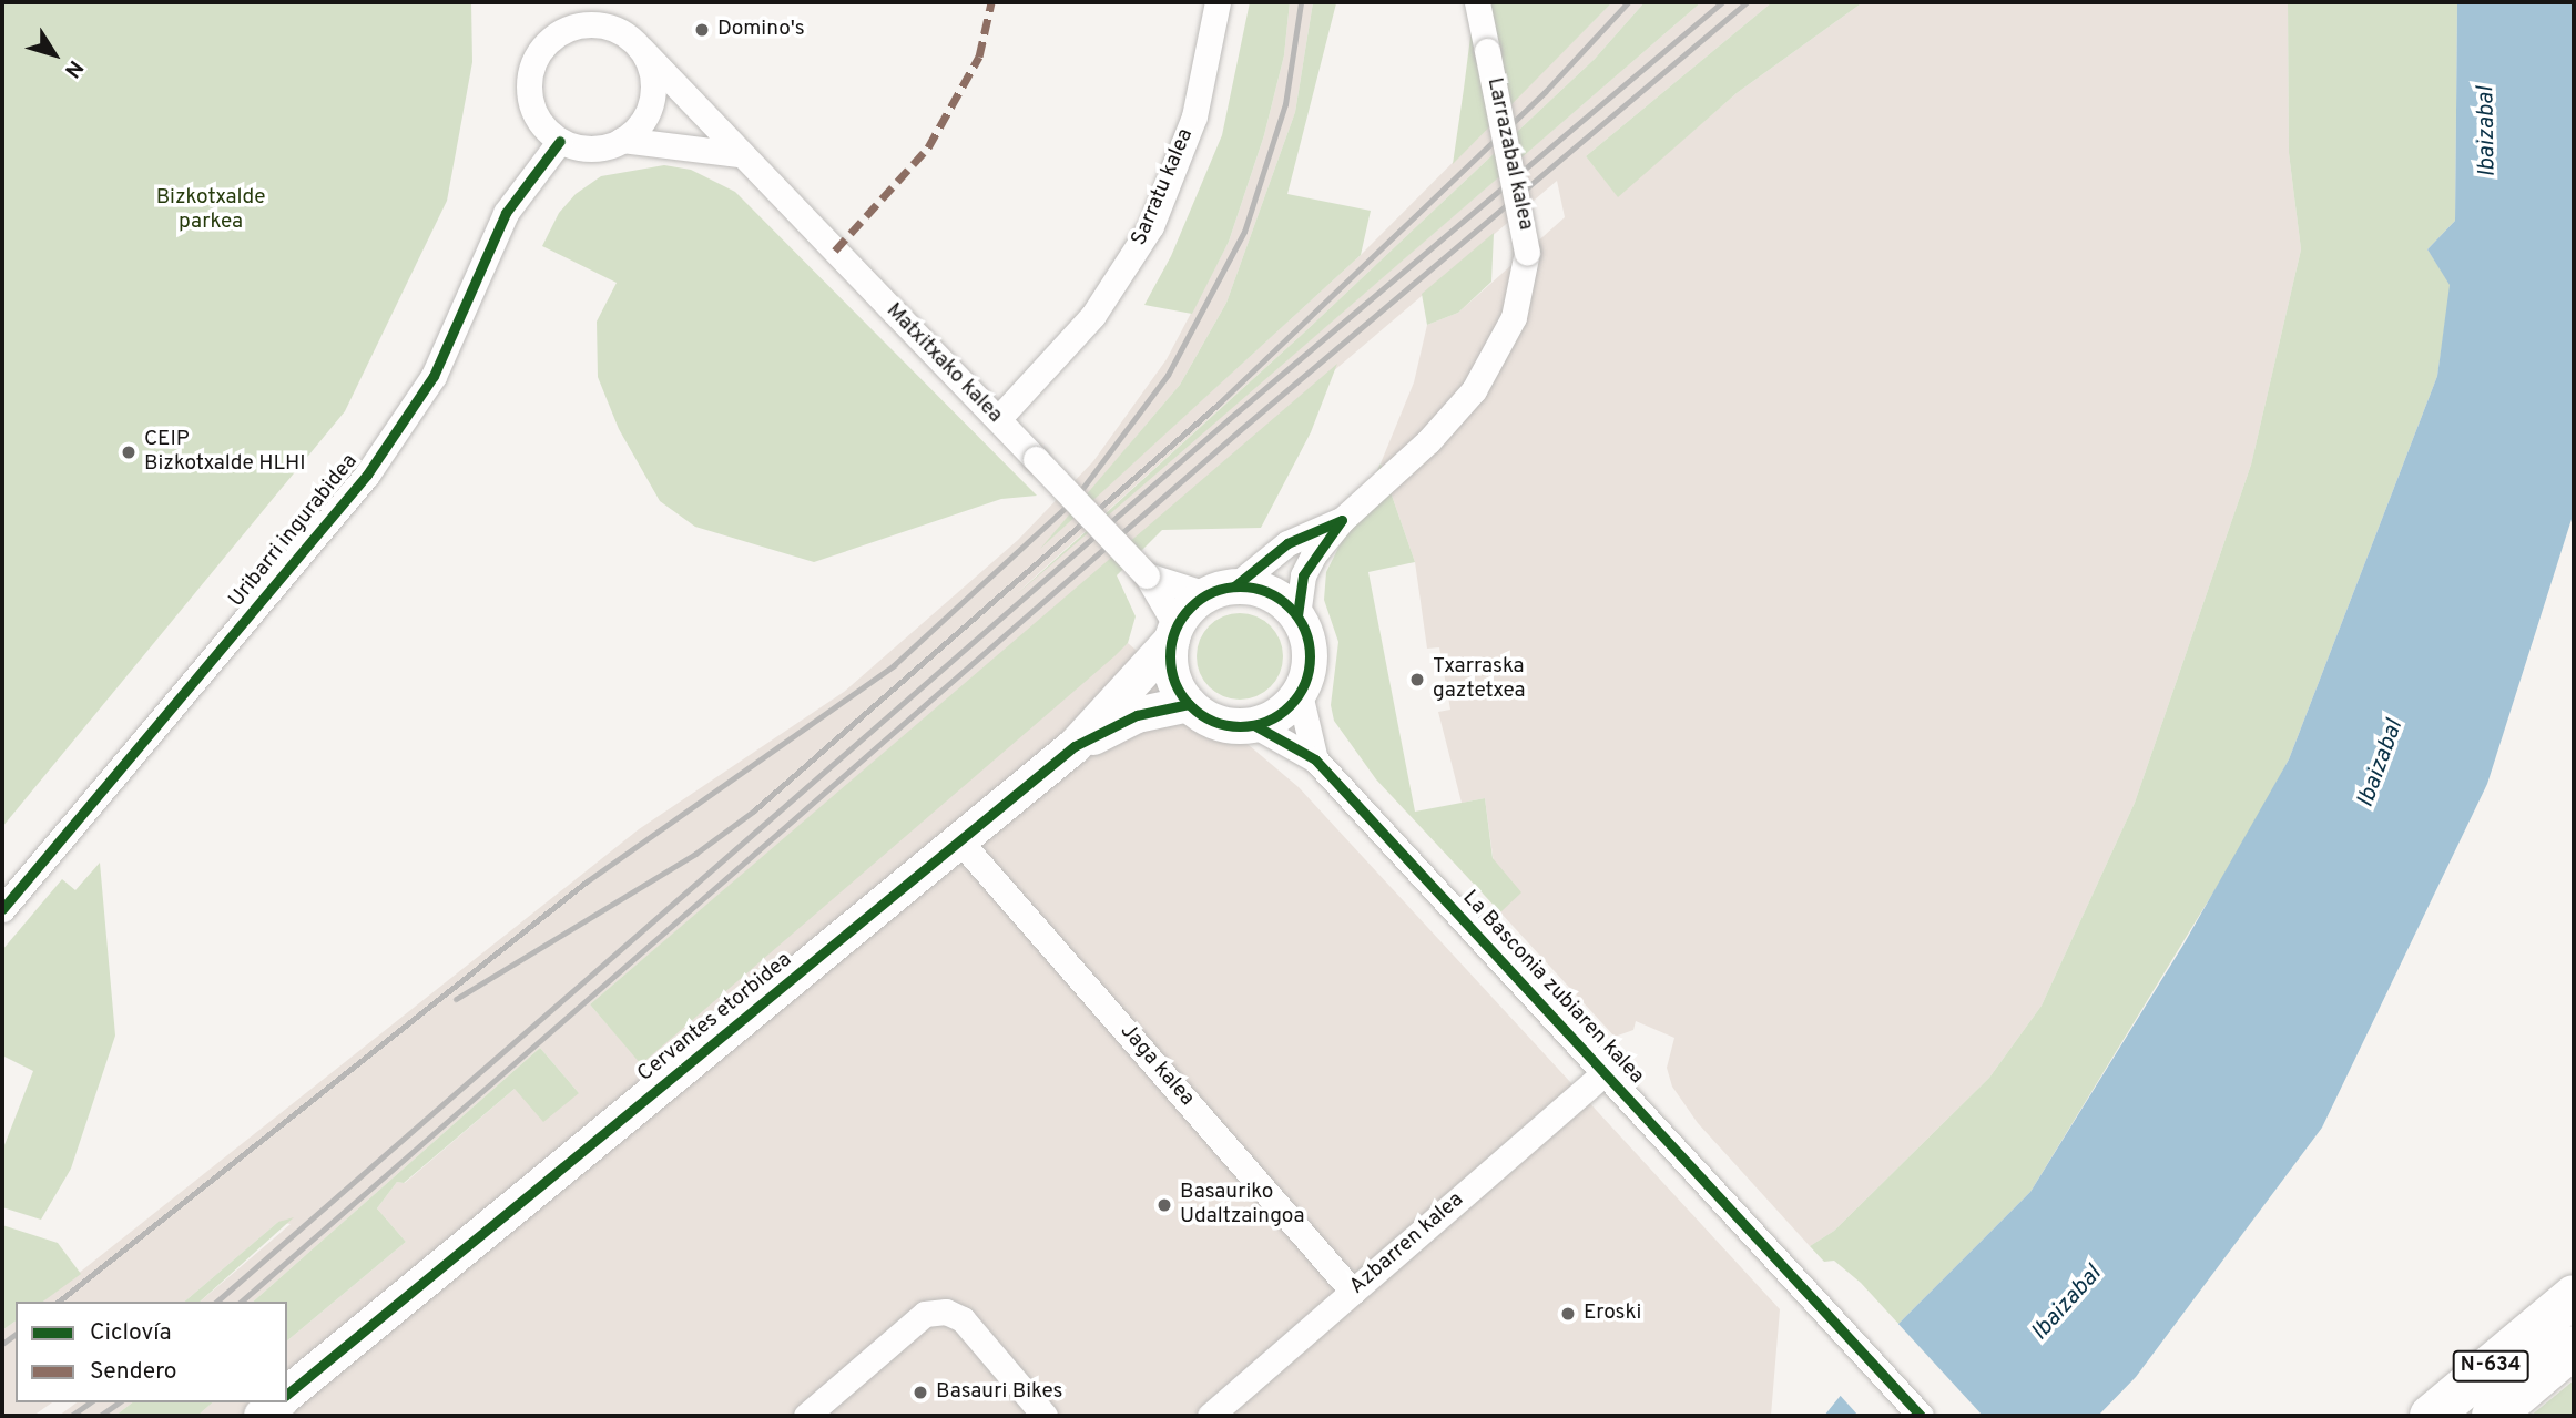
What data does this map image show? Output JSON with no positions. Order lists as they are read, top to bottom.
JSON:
{
  "streets": {
    "highway": ["N-634"],
    "street": [
      "Larrazabal kalea",
      "Sarratu kalea",
      "Matxitxako kalea",
      "Uribarri ingurabidea",
      "La Basconia zubiaren kalea",
      "Cervantes etorbidea",
      "Jaga kalea",
      "Azbarren kalea"
    ]
  },
  "crossings": [
    ["Sarratu kalea", "Matxitxako kalea"],
    ["Matxitxako kalea", "Uribarri ingurabidea"],
    ["Matxitxako kalea", "La Basconia zubiaren kalea"],
    ["Matxitxako kalea", "Cervantes etorbidea"],
    ["La Basconia zubiaren kalea", "Cervantes etorbidea"],
    ["La Basconia zubiaren kalea", "Azbarren kalea"],
    ["Cervantes etorbidea", "Jaga kalea"],
    ["Jaga kalea", "Azbarren kalea"]
  ],
  "water": ["Ibaizabal"],
  "parks": ["Bizkotxalde parkea"],
  "places": [
    "Domino's",
    "CEIP Bizkotxalde HLHI",
    "Txarraska gaztetxea",
    "Basauriko Udaltzaingoa",
    "Eroski",
    "Basauri Bikes"
  ],
  "legend": ["Ciclovía", "Sendero"],
  "north": "bottom right"
}
